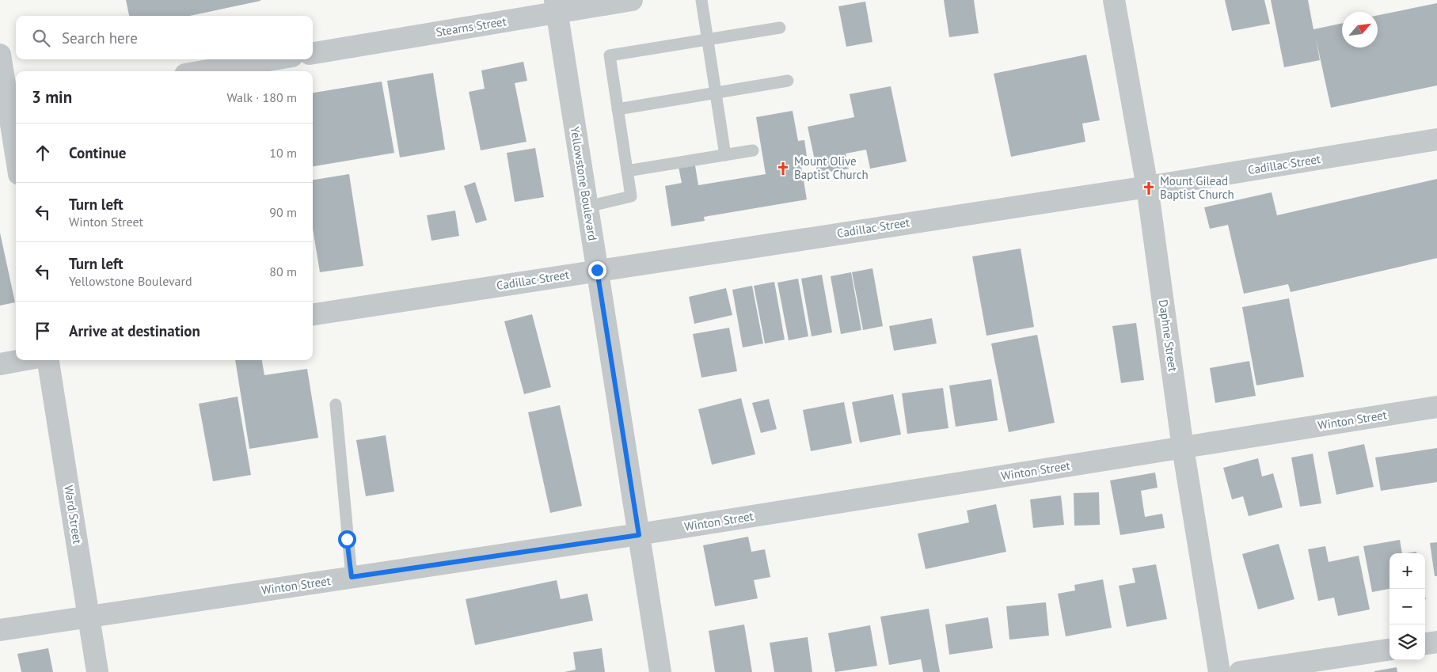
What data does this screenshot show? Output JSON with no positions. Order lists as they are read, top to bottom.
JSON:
{
  "streets": {
    "street": [
      "Stearns Street",
      "Cadillac Street",
      "Yellowstone Boulevard",
      "Daphne Street",
      "Winton Street",
      "Ward Street"
    ]
  },
  "crossings": [
    ["Stearns Street", "Yellowstone Boulevard"],
    ["Cadillac Street", "Yellowstone Boulevard"],
    ["Cadillac Street", "Daphne Street"],
    ["Yellowstone Boulevard", "Winton Street"],
    ["Daphne Street", "Winton Street"],
    ["Winton Street", "Ward Street"]
  ],
  "places": {
    "church": ["Mount Olive Baptist Church", "Mount Gilead Baptist Church"]
  },
  "north": "top right",
  "page": {
    "search": "Search here",
    "heading": ["3 min", "Walk · 180 m"],
    "list": [
      ["Continue", "10 m"],
      ["Turn left", "Winton Street", "90 m"],
      ["Turn left", "Yellowstone Boulevard", "80 m"],
      "Arrive at destination"
    ],
    "map_buttons": ["+", "−"]
  }
}
